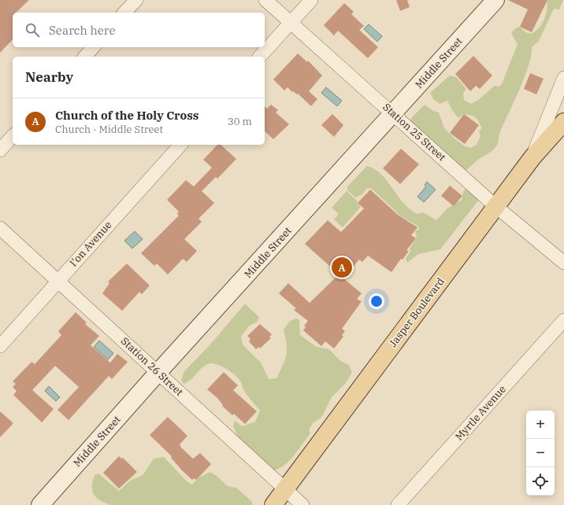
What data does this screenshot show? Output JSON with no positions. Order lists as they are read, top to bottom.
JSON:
{
  "streets": {
    "main road": ["Jasper Boulevard"],
    "street": [
      "Middle Street",
      "Station 25 Street",
      "I'on Avenue",
      "Station 26 Street",
      "Myrtle Avenue"
    ]
  },
  "crossings": [
    ["Middle Street", "Station 25 Street"],
    ["Middle Street", "Station 26 Street"],
    ["Station 25 Street", "Jasper Boulevard"],
    ["I'on Avenue", "Station 26 Street"],
    ["Jasper Boulevard", "Station 26 Street"]
  ],
  "page": {
    "search": "Search here",
    "heading": "Nearby",
    "list": [
      {
        "mark": "A",
        "name": "Church of the Holy Cross",
        "note": "Church · Middle Street",
        "value": "30 m"
      }
    ],
    "pins": "A",
    "map_buttons": ["+", "−"]
  }
}
